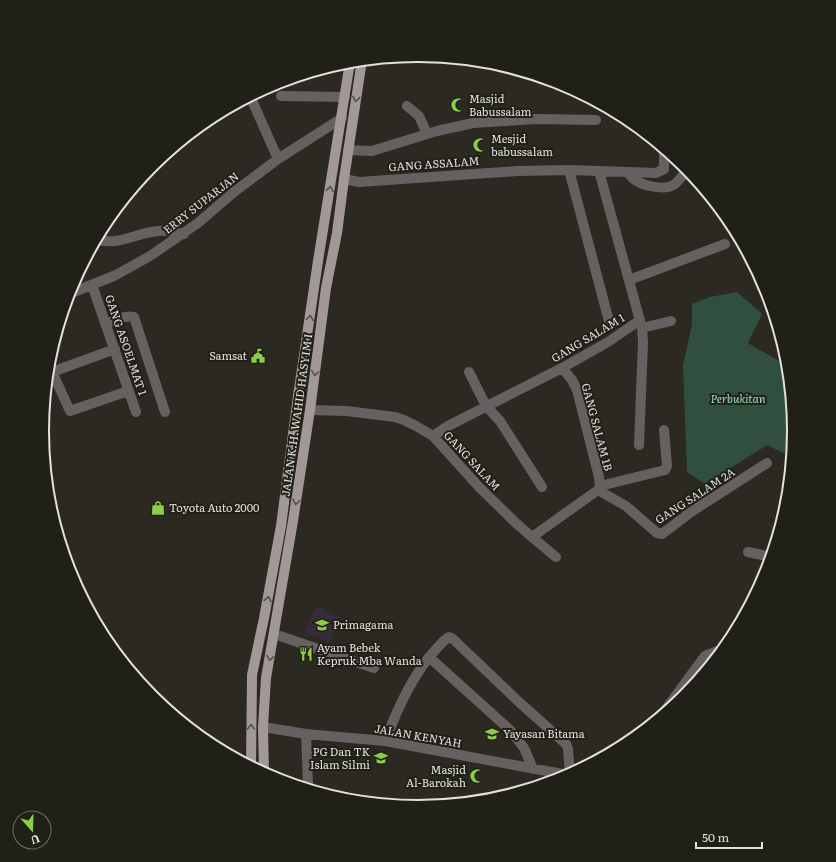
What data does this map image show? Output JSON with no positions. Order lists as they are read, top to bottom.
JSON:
{
  "streets": {
    "main road": ["JALAN K.H. WAHID HASYIM I"],
    "street": [
      "GANG ASSALAM",
      "ERRY SUPARJAN",
      "GANG SALAM 1",
      "GANG ASOELMAT 1",
      "GANG SALAM 1B",
      "GANG SALAM",
      "GANG SALAM 2A",
      "JALAN KENYAH"
    ]
  },
  "crossings": [
    ["GANG ASSALAM", "GANG SALAM 1"],
    ["GANG ASSALAM", "JALAN K.H. WAHID HASYIM I"],
    ["ERRY SUPARJAN", "GANG ASOELMAT 1"],
    ["ERRY SUPARJAN", "JALAN K.H. WAHID HASYIM I"],
    ["GANG SALAM 1", "GANG SALAM 1B"],
    ["GANG SALAM 1", "GANG SALAM"],
    ["JALAN K.H. WAHID HASYIM I", "GANG SALAM"],
    ["JALAN K.H. WAHID HASYIM I", "JALAN KENYAH"],
    ["GANG SALAM 1B", "GANG SALAM 2A"]
  ],
  "parks": ["Perbukitan"],
  "places": {
    "mosque": ["Masjid Babussalam", "Mesjid babussalam", "Masjid Al-Barokah"],
    "public building": ["Samsat"],
    "shop": ["Toyota Auto 2000"],
    "school or university": ["Primagama", "Yayasan Bitama", "PG Dan TK Islam Silmi"],
    "restaurant": ["Ayam Bebek Kepruk Mba Wanda"]
  },
  "scale_bar": "50 m",
  "north": "bottom"
}
